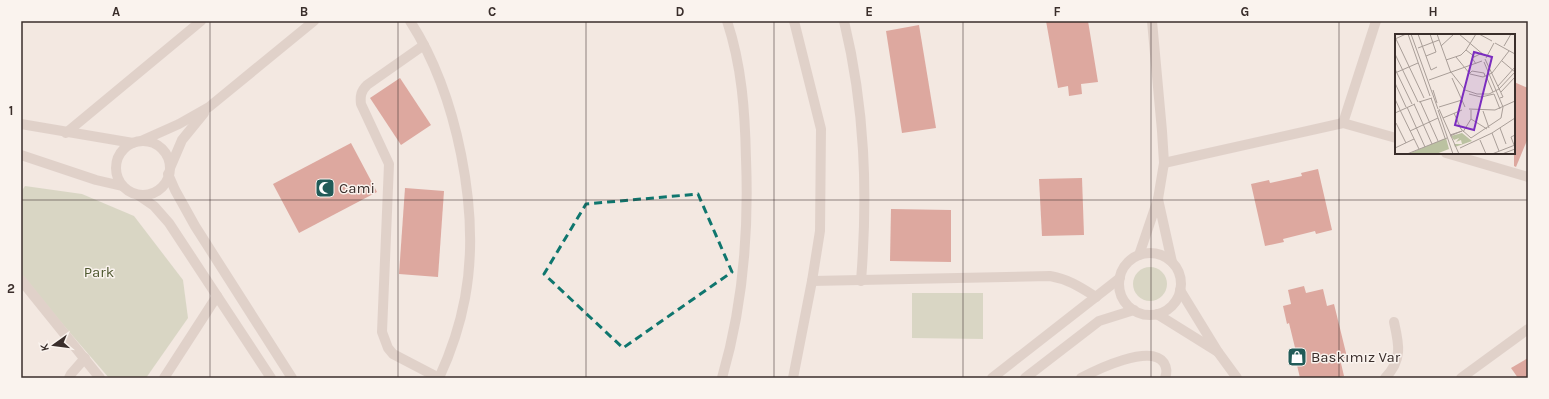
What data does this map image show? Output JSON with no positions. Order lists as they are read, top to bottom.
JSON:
{
  "parks": ["Park"],
  "places": {
    "mosque": ["Cami"],
    "shop": ["Baskımız Var"]
  },
  "north": "left",
  "grid": {
    "columns": [
      "A",
      "B",
      "C",
      "D",
      "E",
      "F",
      "G",
      "H"
    ],
    "rows": ["1", "2"]
  }
}
